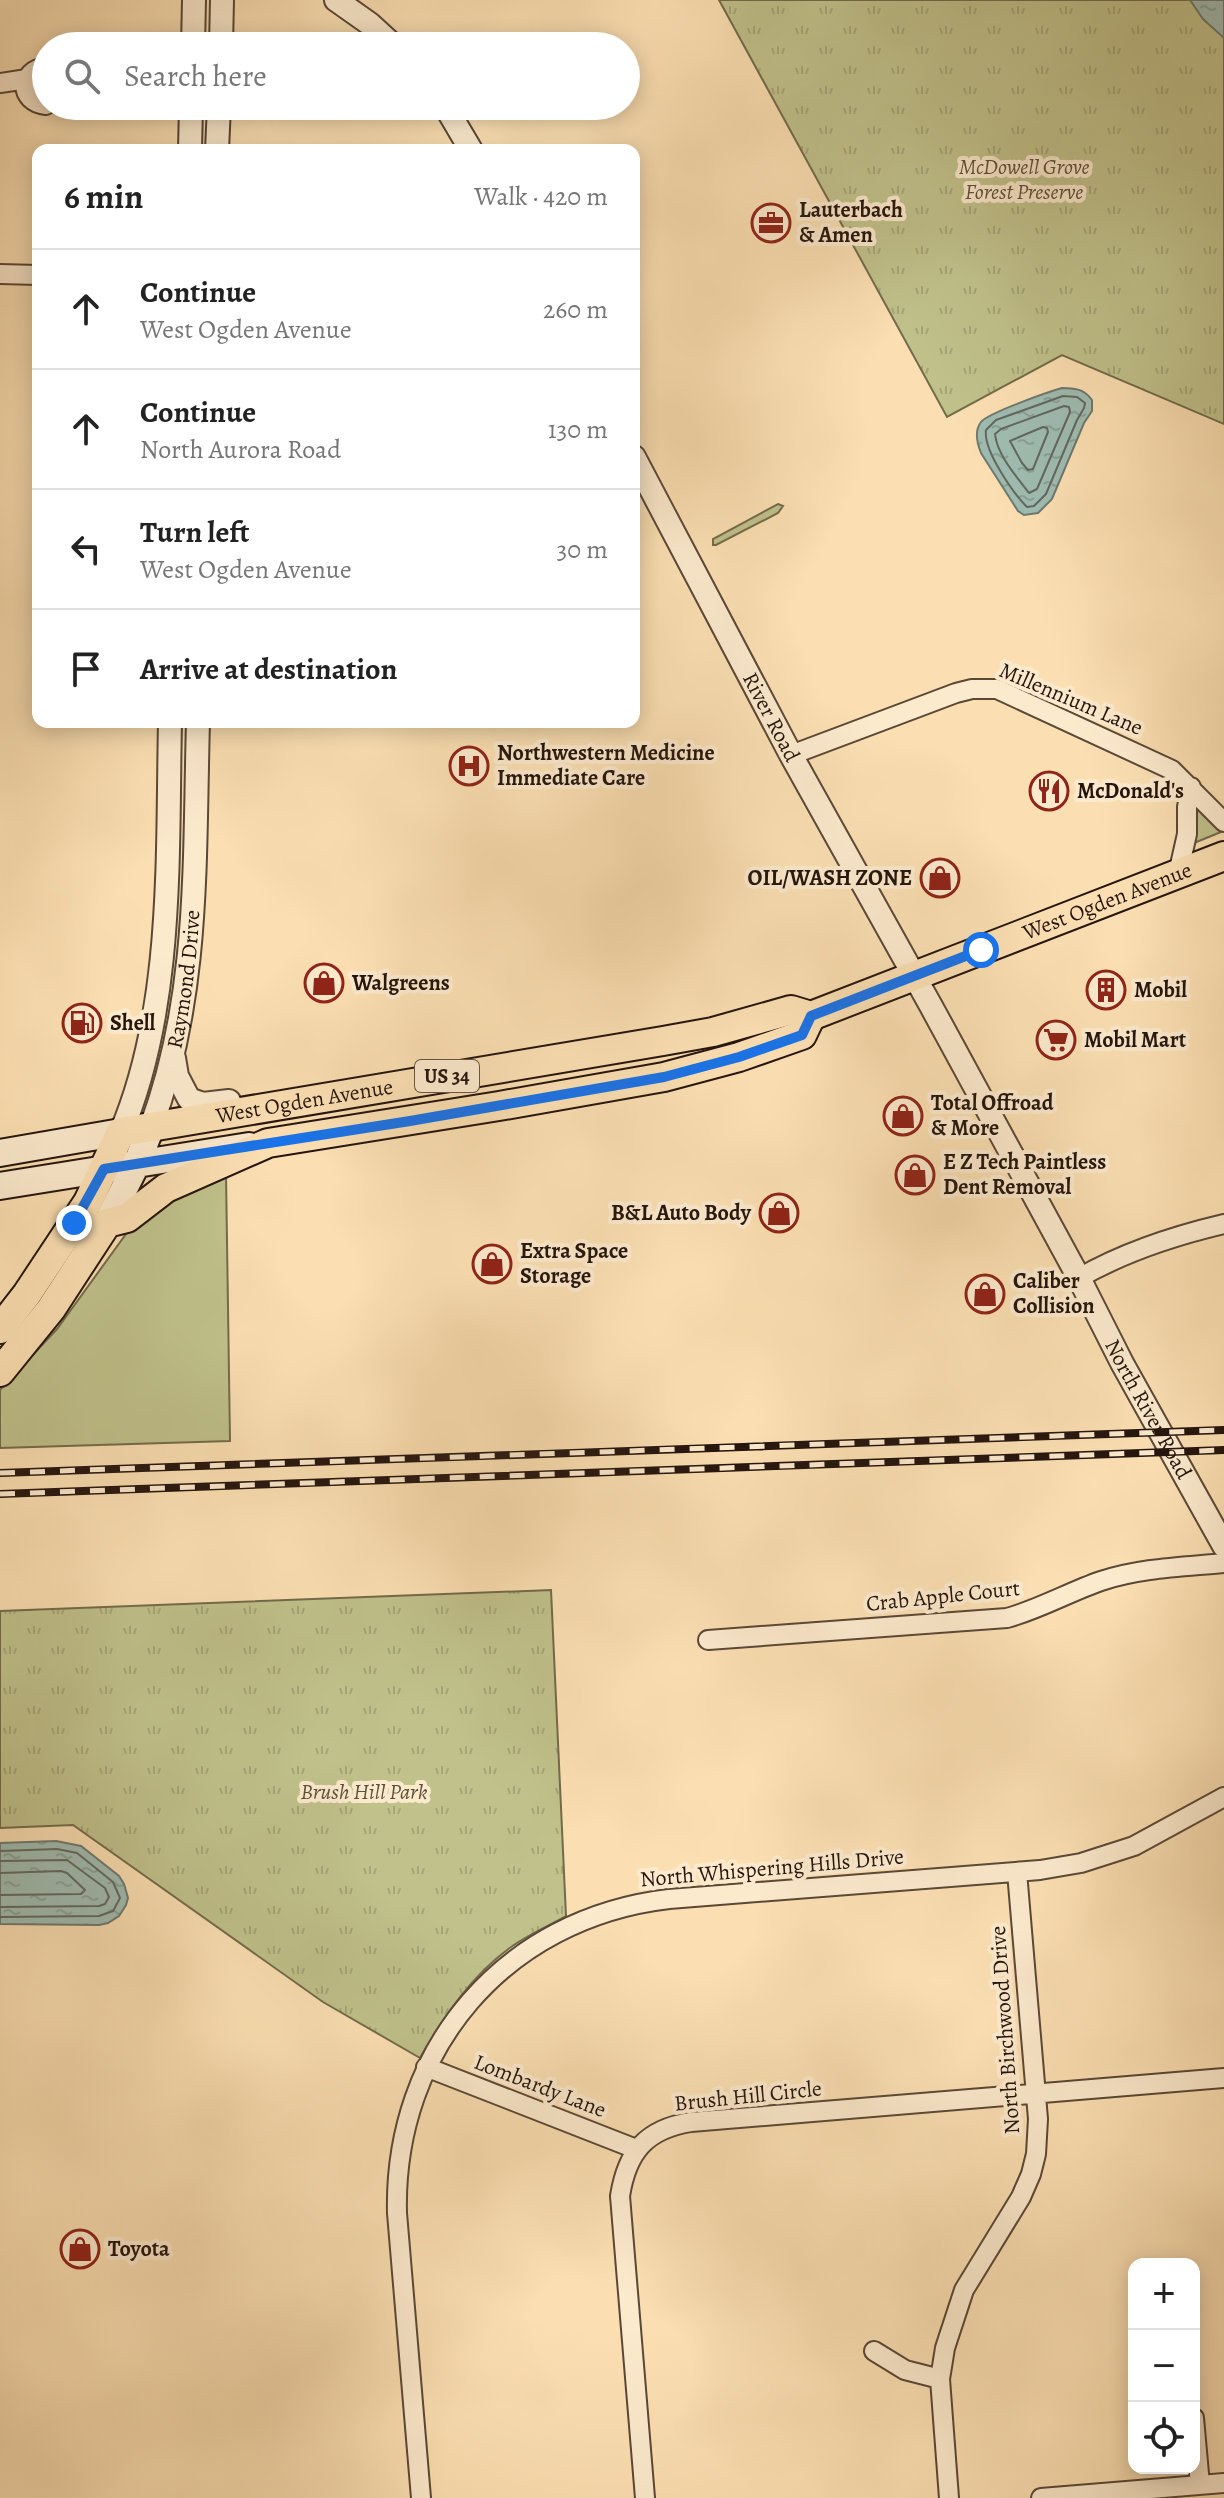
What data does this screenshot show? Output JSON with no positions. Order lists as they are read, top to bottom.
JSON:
{
  "streets": {
    "main road": ["West Ogden Avenue", "Raymond Drive", "US 34"],
    "street": [
      "Millennium Lane",
      "River Road",
      "North River Road",
      "Crab Apple Court",
      "North Whispering Hills Drive",
      "North Birchwood Drive",
      "Lombardy Lane",
      "Brush Hill Circle"
    ]
  },
  "crossings": [
    ["Millennium Lane", "River Road"],
    ["River Road", "West Ogden Avenue"],
    ["River Road", "North River Road"],
    ["West Ogden Avenue", "Raymond Drive"],
    ["West Ogden Avenue", "North River Road"],
    ["North Whispering Hills Drive", "North Birchwood Drive"],
    ["North Whispering Hills Drive", "Lombardy Lane"],
    ["North Birchwood Drive", "Brush Hill Circle"],
    ["Lombardy Lane", "Brush Hill Circle"]
  ],
  "parks": ["McDowell Grove Forest Preserve", "Brush Hill Park"],
  "places": {
    "office": ["Lauterbach & Amen"],
    "hospital": ["Northwestern Medicine Immediate Care"],
    "restaurant": ["McDonald's"],
    "shop": [
      "OIL/WASH ZONE",
      "Walgreens",
      "Total Offroad & More",
      "E Z Tech Paintless Dent Removal",
      "B&L Auto Body",
      "Extra Space Storage",
      "Caliber Collision",
      "Toyota"
    ],
    "building": ["Mobil"],
    "fuel station": ["Shell"],
    "supermarket": ["Mobil Mart"]
  },
  "page": {
    "search": "Search here",
    "heading": ["6 min", "Walk · 420 m"],
    "list": [
      ["Continue", "West Ogden Avenue", "260 m"],
      ["Continue", "North Aurora Road", "130 m"],
      ["Turn left", "West Ogden Avenue", "30 m"],
      "Arrive at destination"
    ],
    "map_buttons": ["+", "−"]
  }
}
